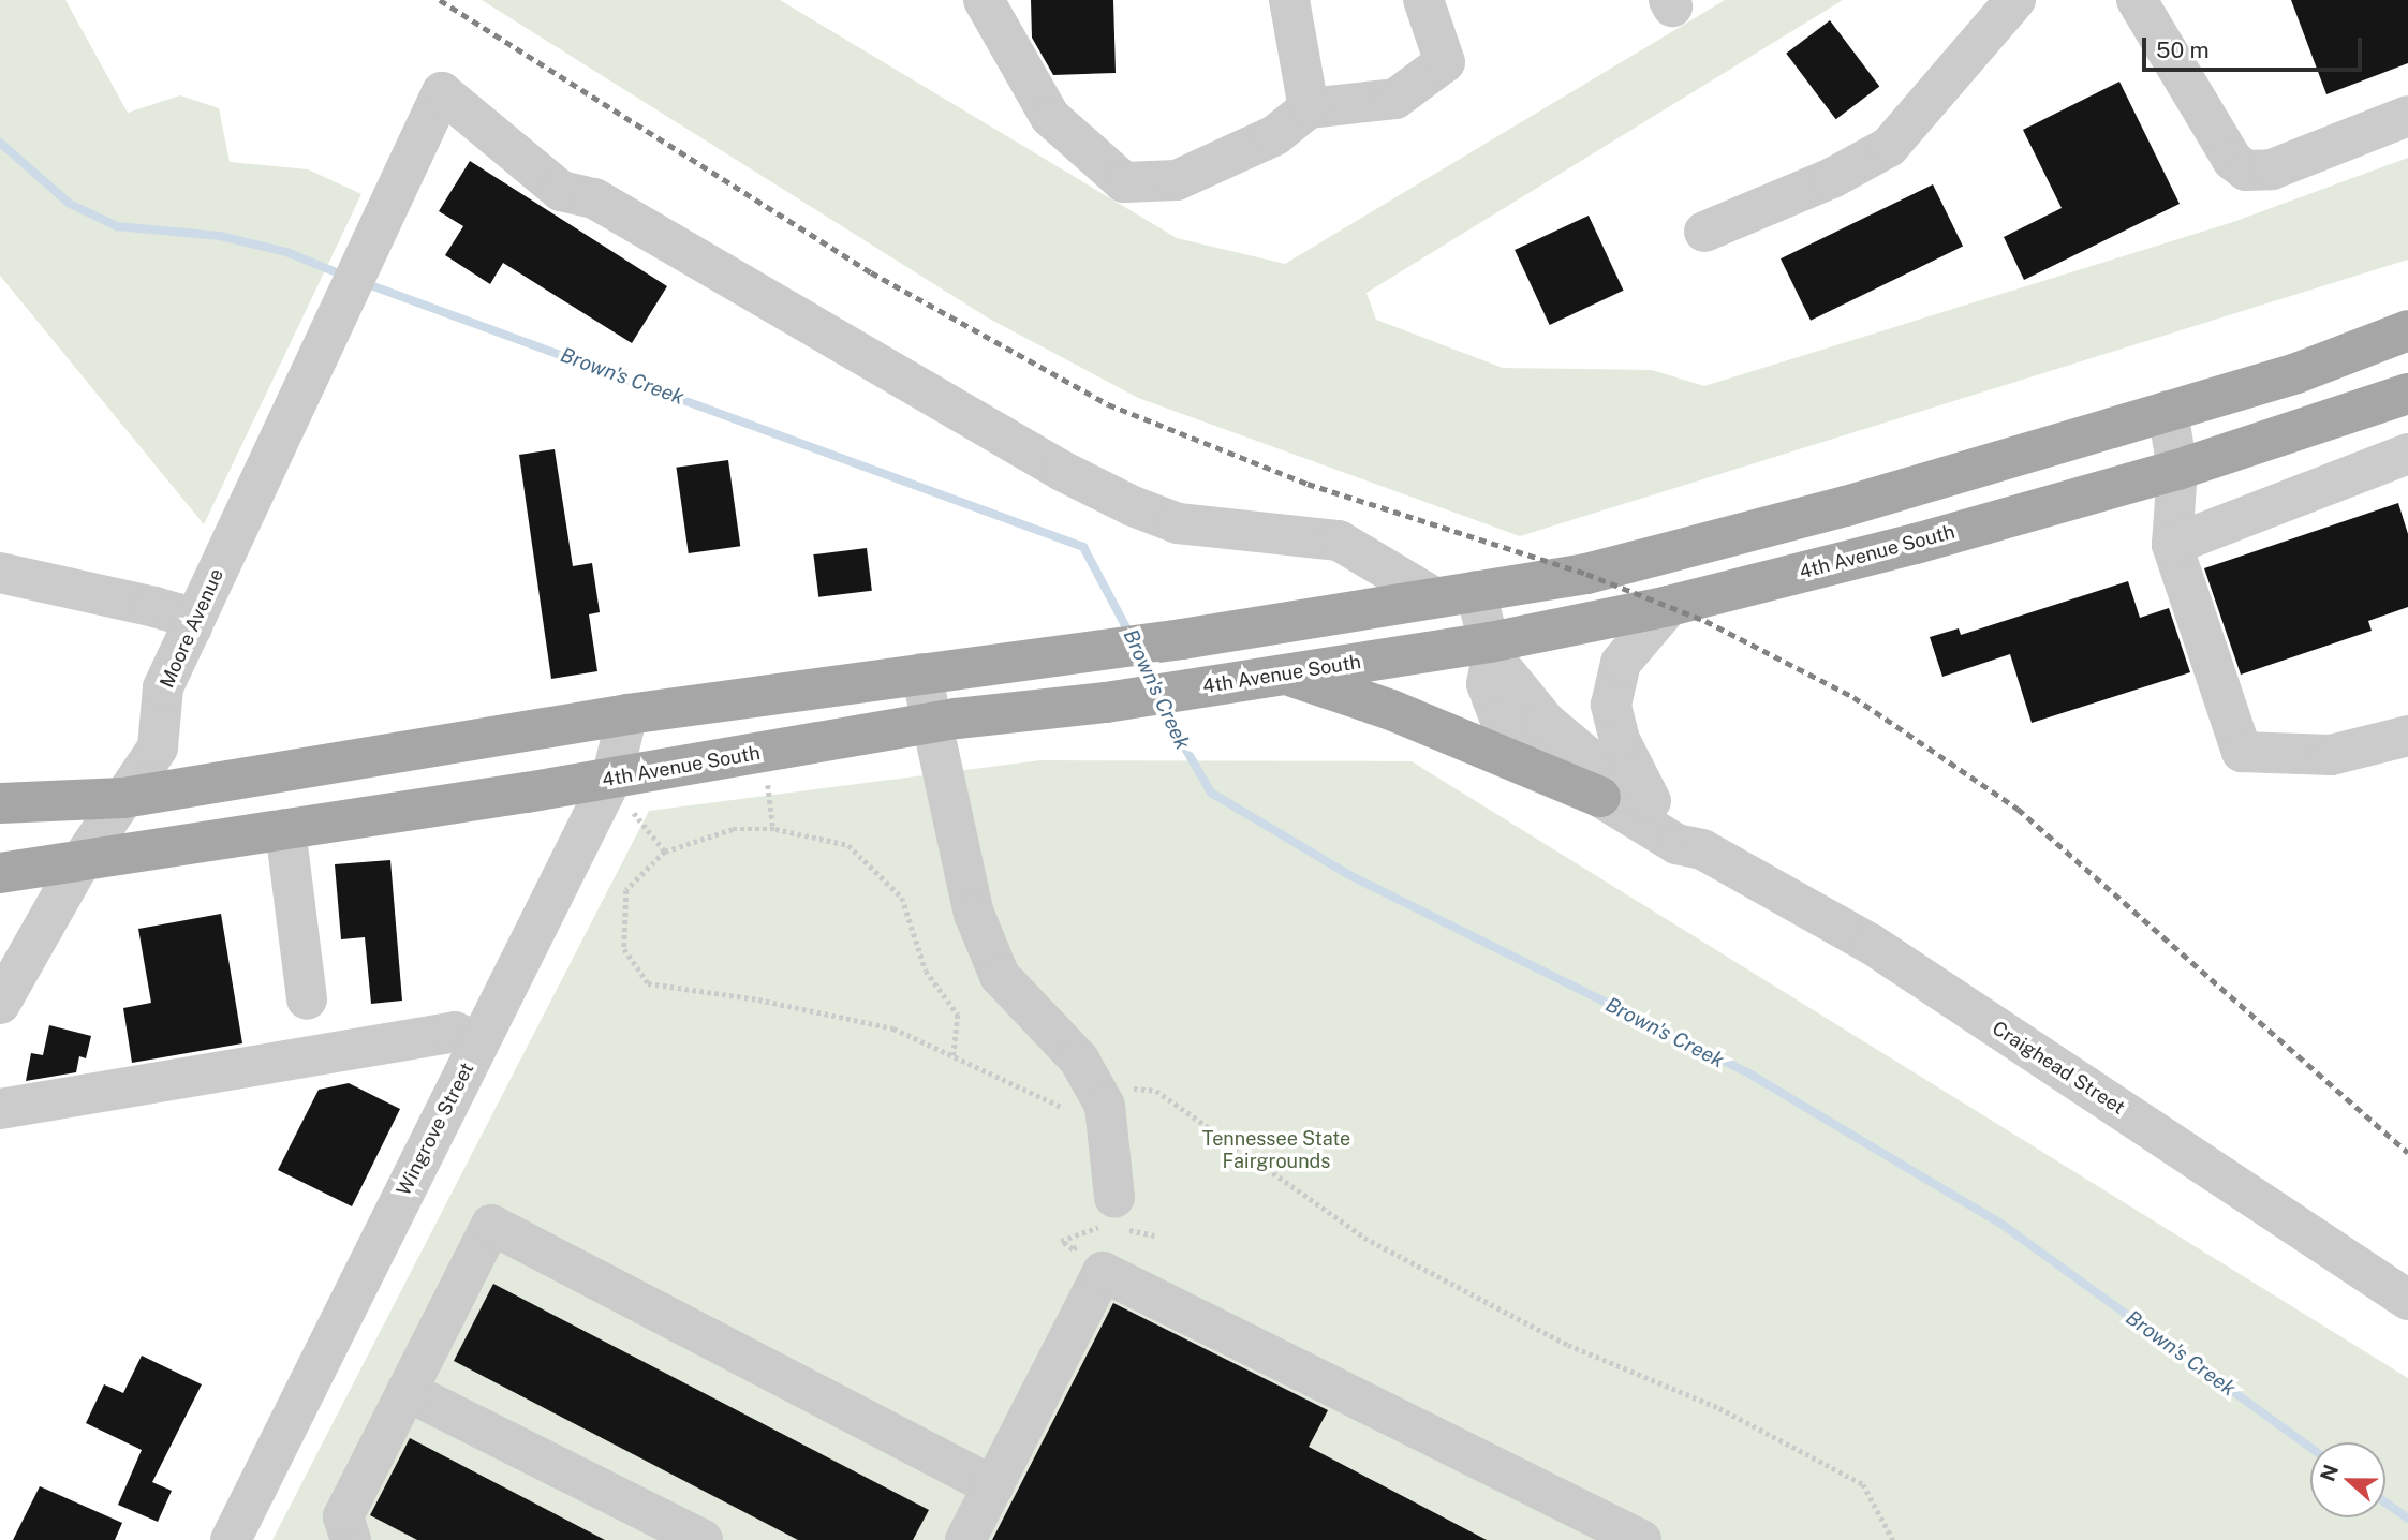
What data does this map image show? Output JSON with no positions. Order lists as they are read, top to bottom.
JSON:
{
  "streets": {
    "main road": ["4th Avenue South"],
    "street": ["Moore Avenue", "Craighead Street", "Wingrove Street"]
  },
  "crossings": [
    ["4th Avenue South", "Moore Avenue"],
    ["4th Avenue South", "Craighead Street"],
    ["4th Avenue South", "Wingrove Street"]
  ],
  "water": ["Brown's Creek"],
  "parks": ["Tennessee State Fairgrounds"],
  "scale_bar": "50 m",
  "north": "left"
}
